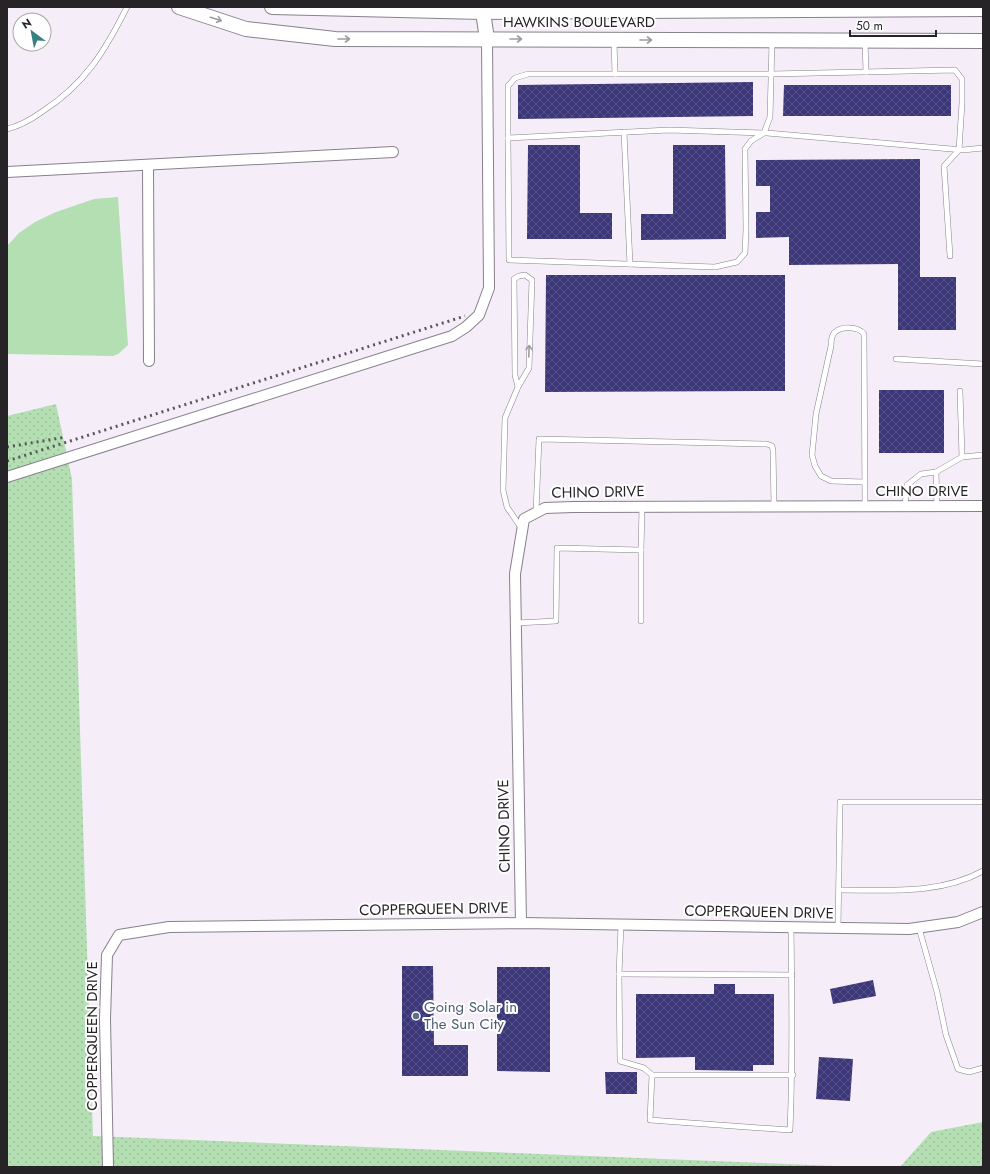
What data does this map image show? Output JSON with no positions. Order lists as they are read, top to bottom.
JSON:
{
  "streets": {
    "main road": ["HAWKINS BOULEVARD"],
    "street": ["CHINO DRIVE", "COPPERQUEEN DRIVE"]
  },
  "crossings": [
    ["CHINO DRIVE", "COPPERQUEEN DRIVE"]
  ],
  "places": ["Going Solar in The Sun City"],
  "scale_bar": "50 m",
  "north": "top left"
}
